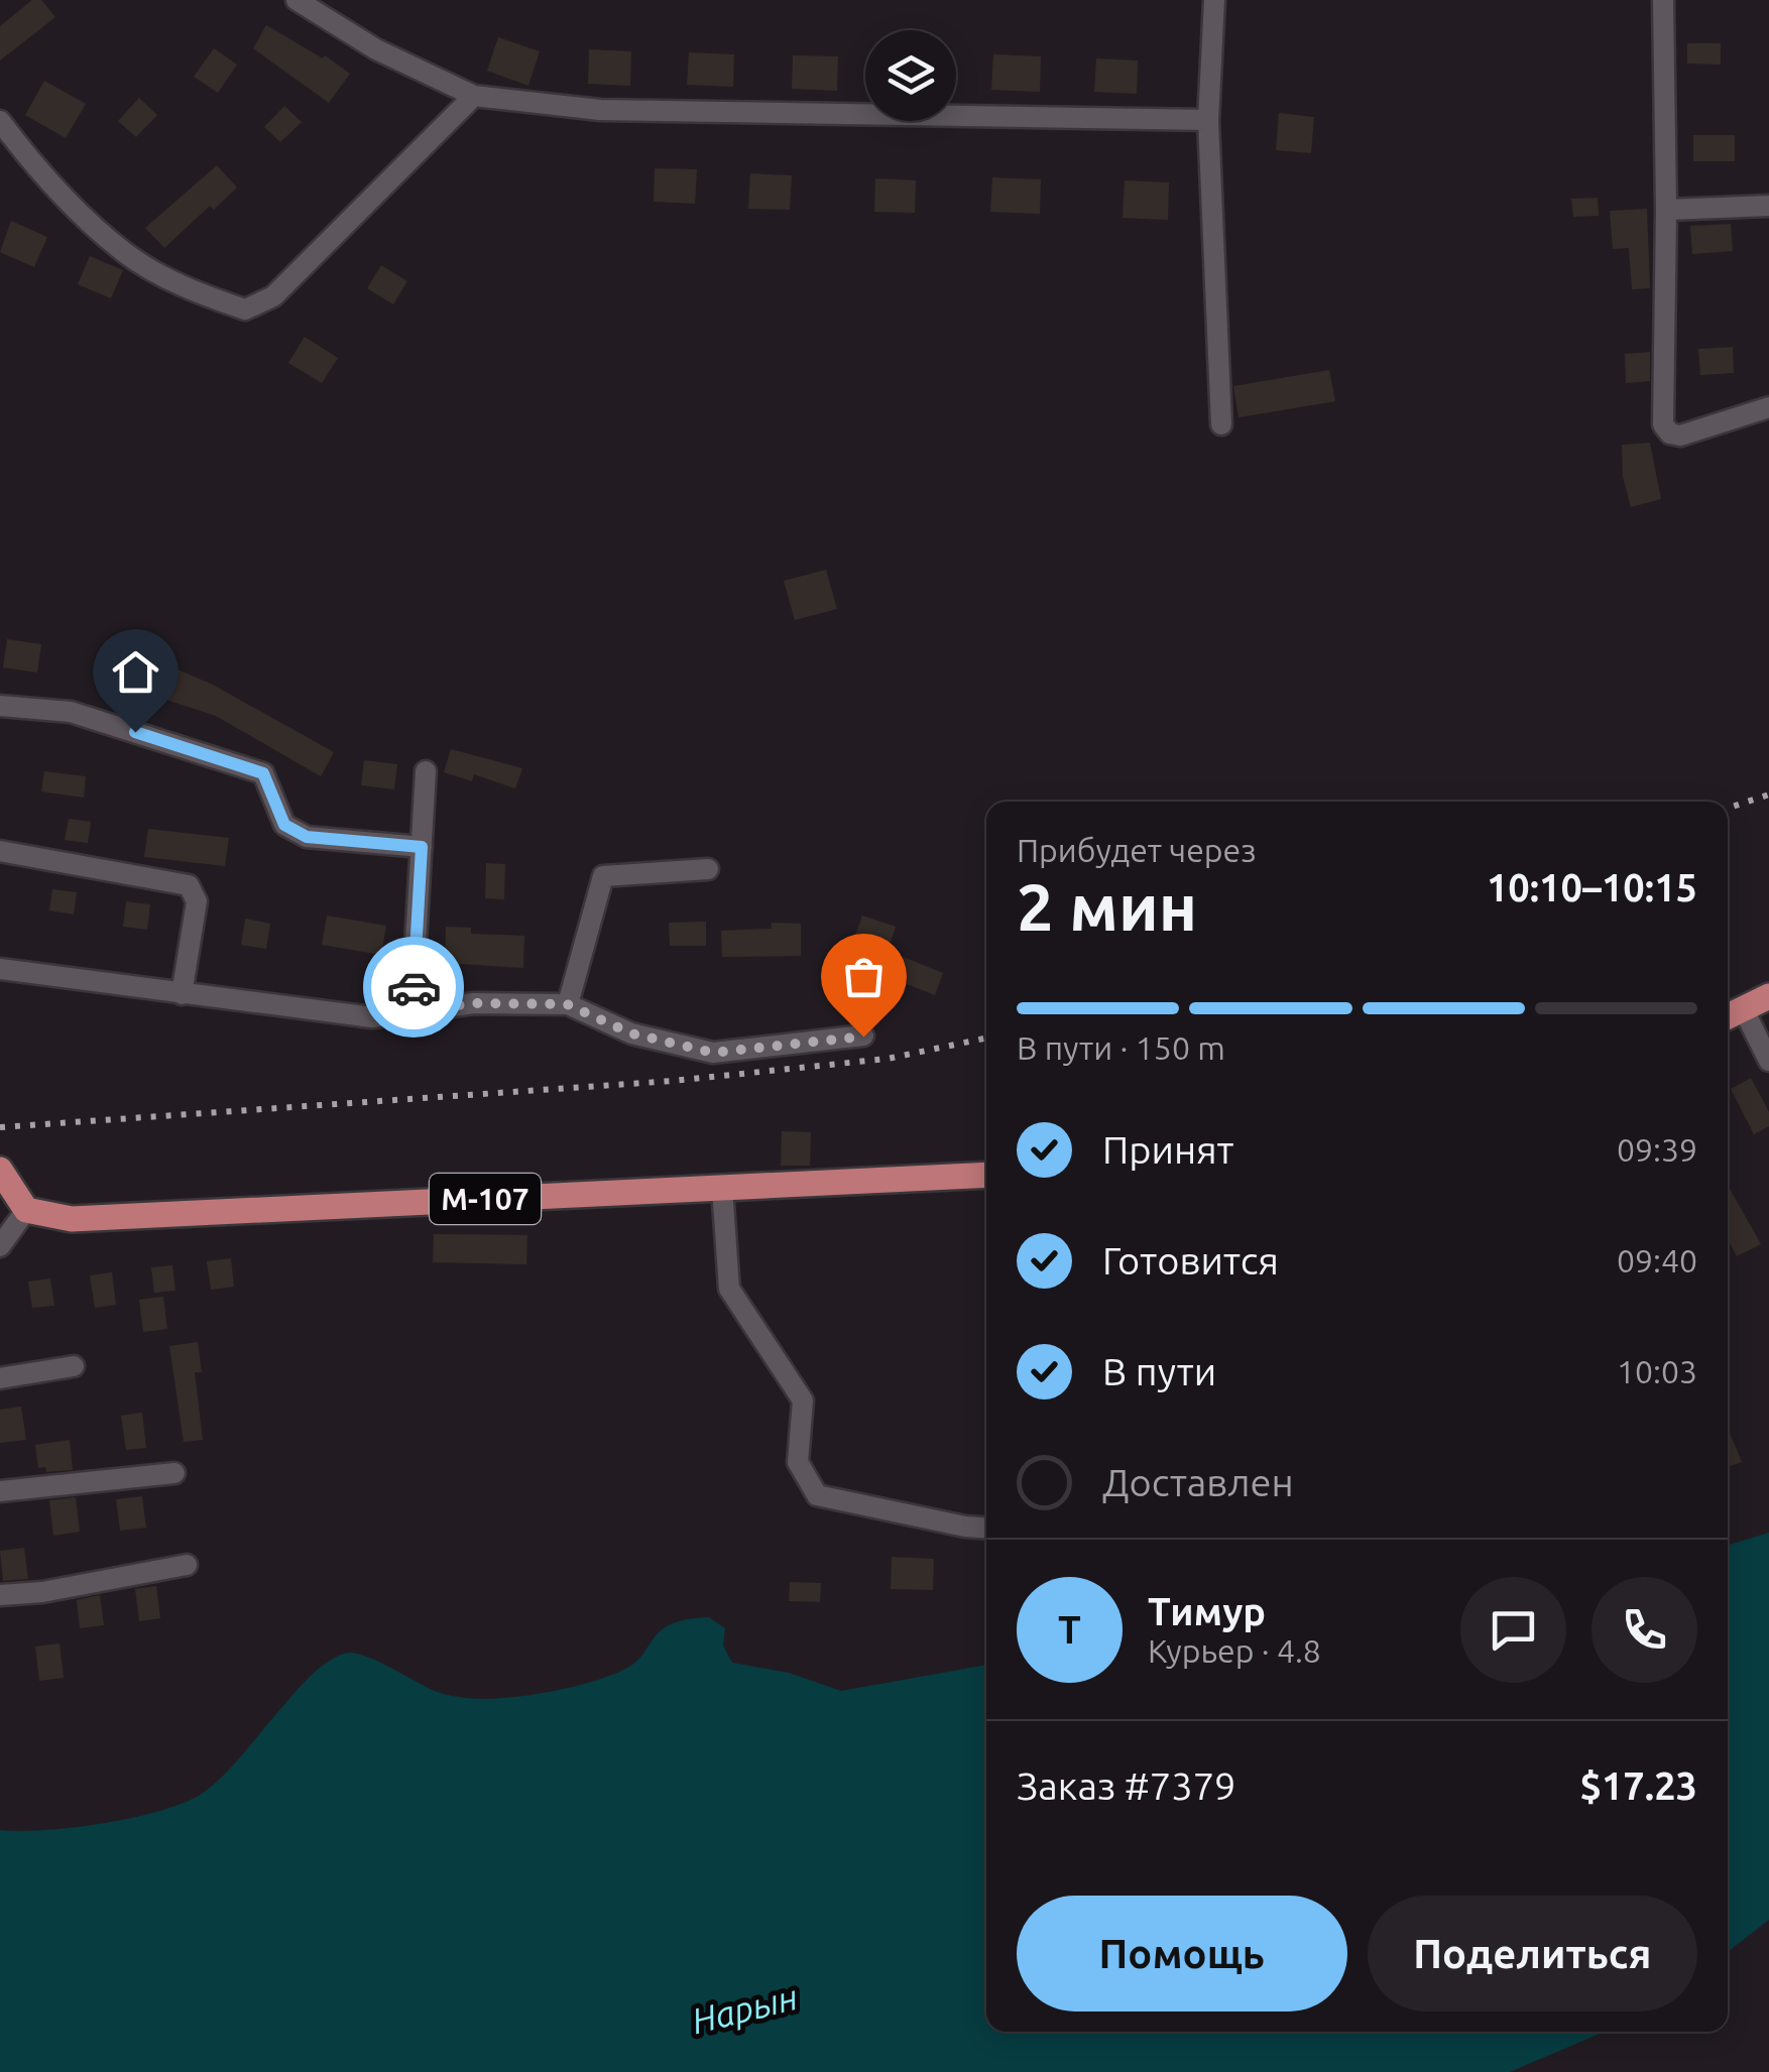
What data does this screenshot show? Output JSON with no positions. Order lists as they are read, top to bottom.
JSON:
{
  "streets": {
    "main road": ["М-107"]
  },
  "water": ["Нарын"],
  "page": {
    "heading": ["2 мин", "Прибудет через", "10:10–10:15"],
    "panel": [
      "Тимур",
      "Курьер · 4.8",
      "Заказ #7379",
      "$17.23"
    ],
    "bar": "В пути · 150 m",
    "list": [
      ["Принят", "09:39"],
      ["Готовится", "09:40"],
      ["В пути", "10:03"],
      "Доставлен"
    ],
    "round": "Т",
    "buttons": ["Помощь", "Поделиться"]
  }
}
